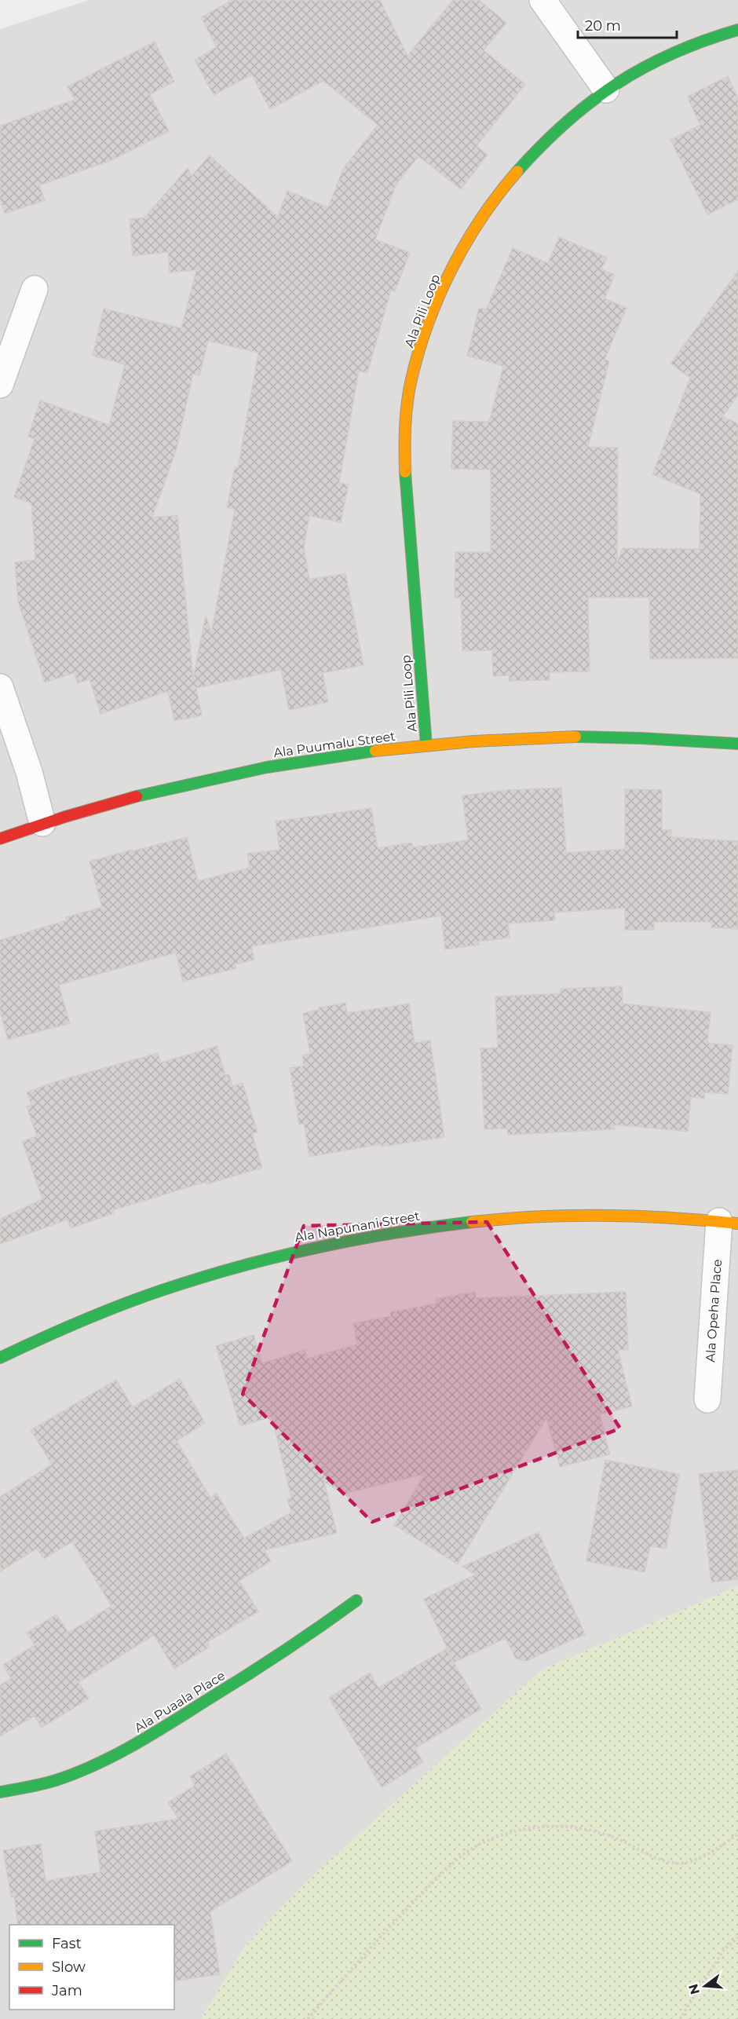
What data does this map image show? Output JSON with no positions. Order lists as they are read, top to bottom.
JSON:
{
  "streets": {
    "street": [
      "Ala Pili Loop",
      "Ala Puumalu Street",
      "Ala Napunani Street",
      "Ala Opeha Place",
      "Ala Puaala Place"
    ]
  },
  "crossings": [
    ["Ala Pili Loop", "Ala Puumalu Street"],
    ["Ala Napunani Street", "Ala Opeha Place"]
  ],
  "legend": ["Fast", "Slow", "Jam"],
  "scale_bar": "20 m",
  "north": "left"
}
